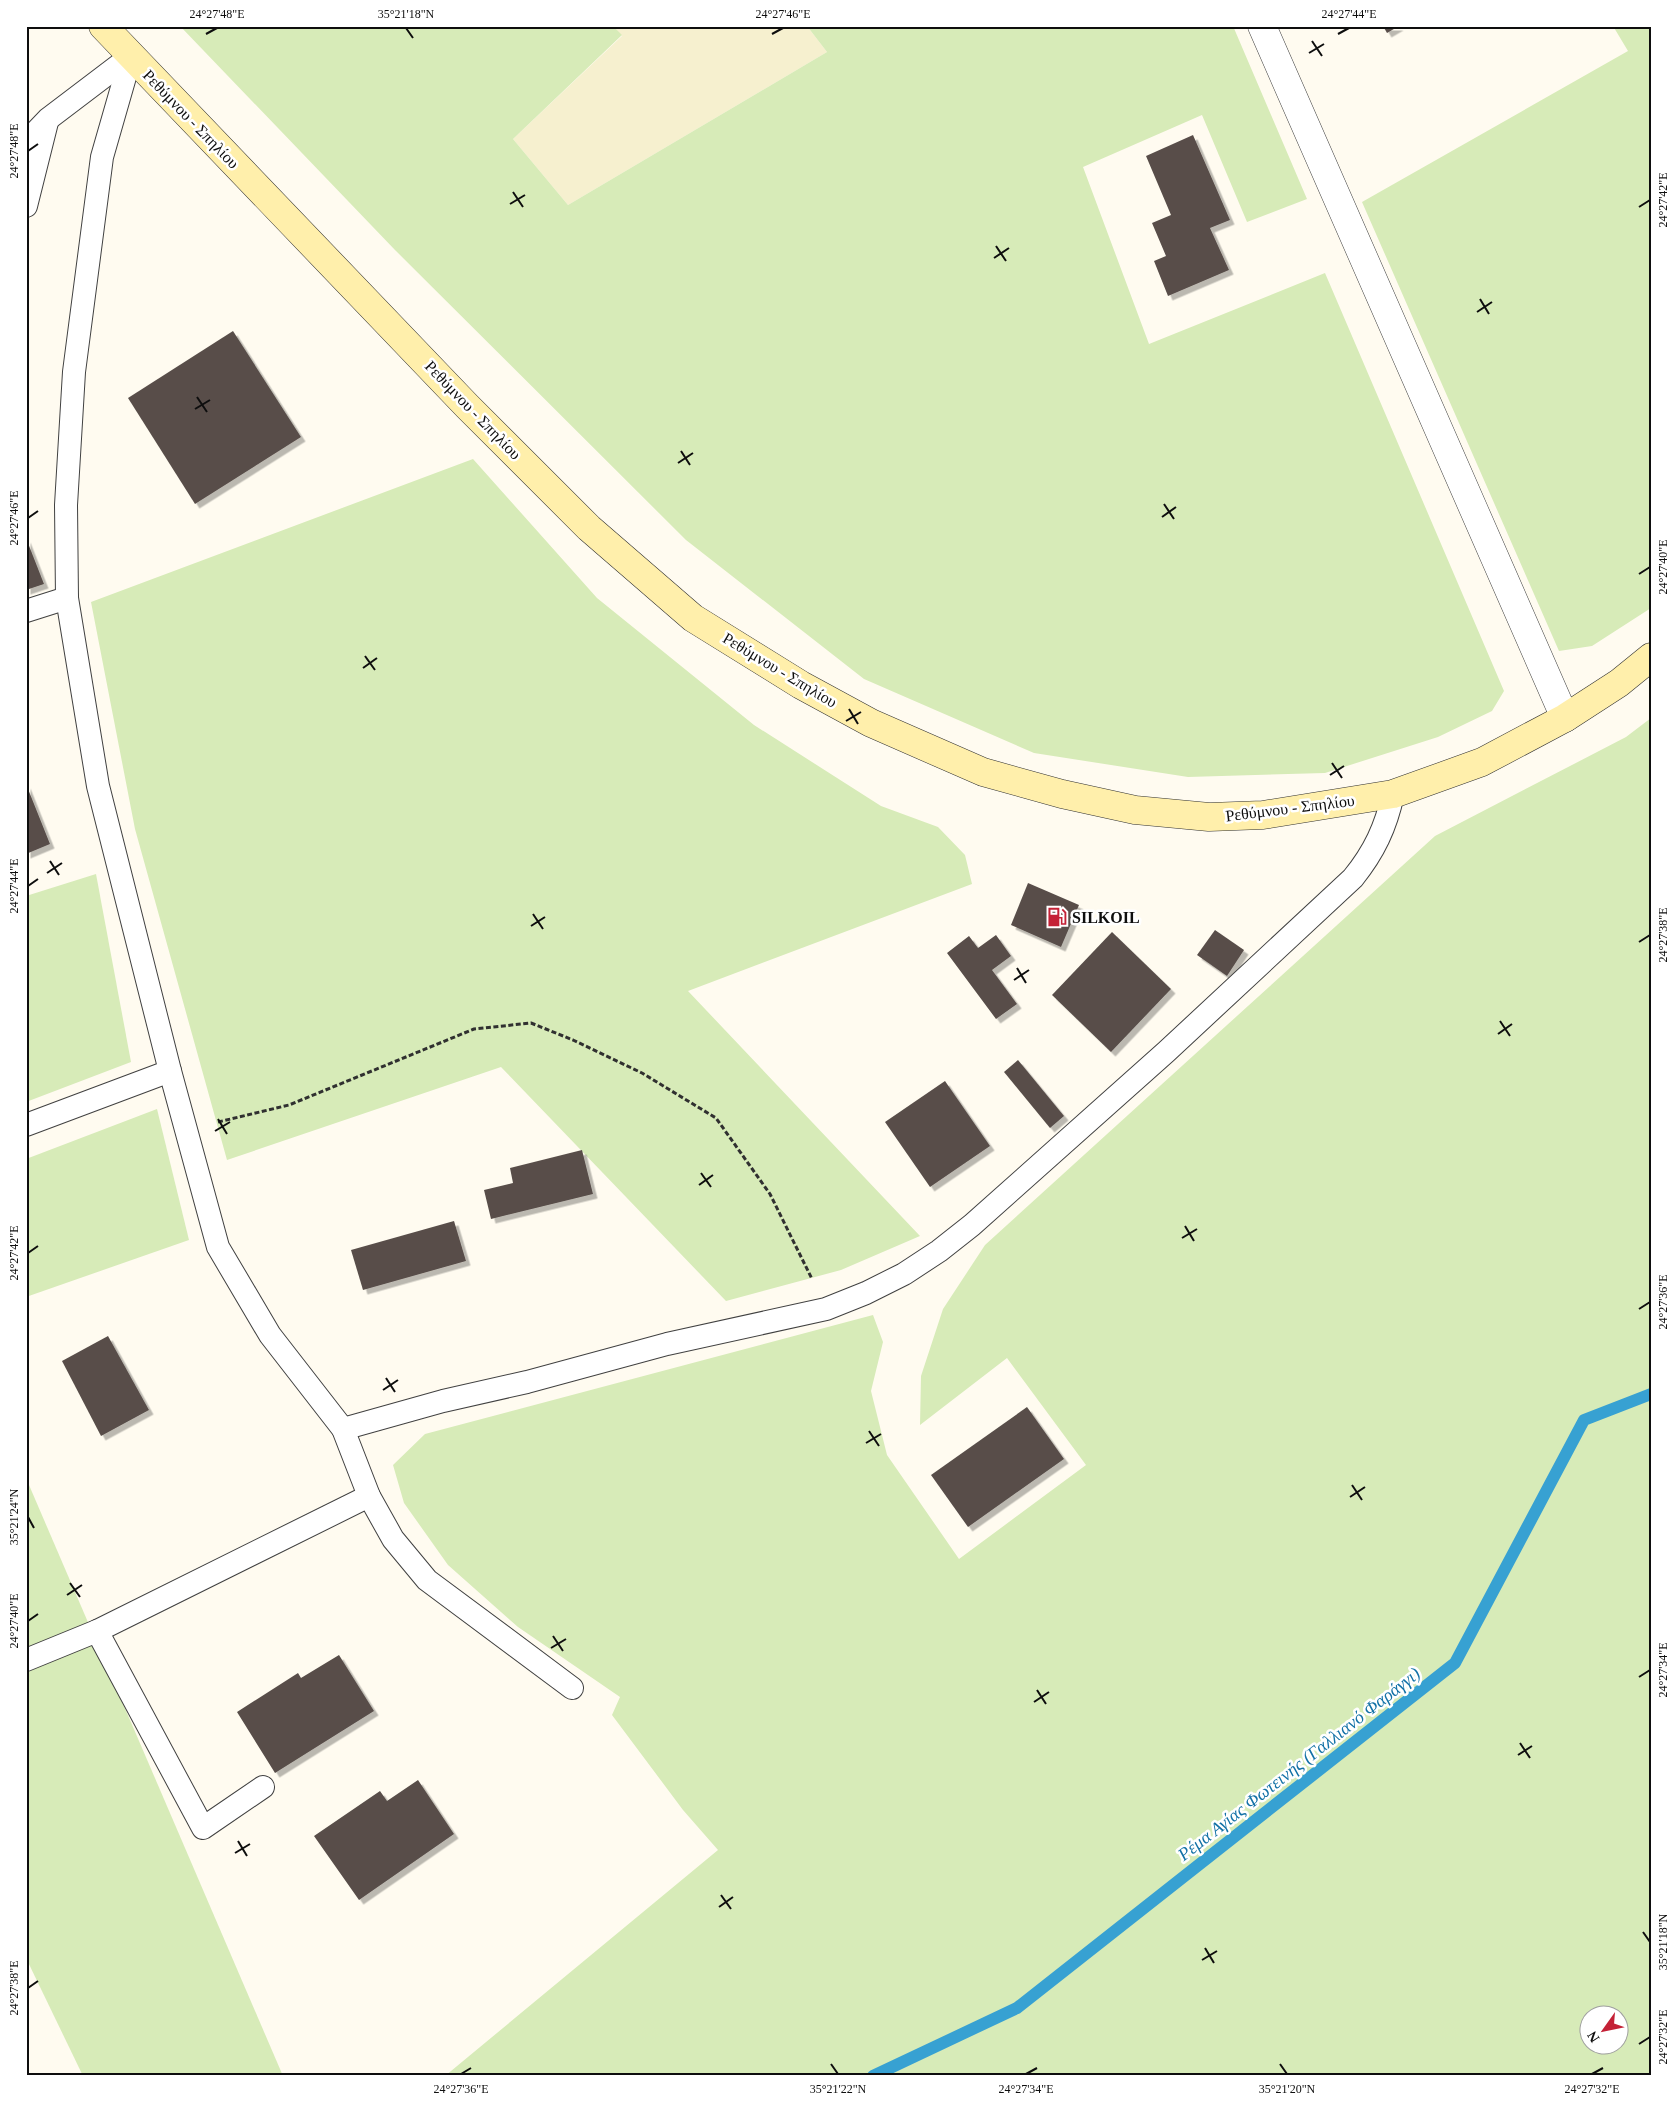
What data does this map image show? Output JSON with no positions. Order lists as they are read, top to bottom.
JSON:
{
  "streets": {
    "main road": ["Ρεθύμνου - Σπηλίου"]
  },
  "water": ["Ρέμα Αγίας Φωτεινής (Γαλλιανό Φαράγγι)"],
  "places": {
    "fuel station": ["SILKOIL"]
  },
  "north": "bottom left",
  "coordinates": [
    "24°27'48\"E",
    "35°21'18\"N",
    "24°27'46\"E",
    "24°27'44\"E",
    "24°27'42\"E",
    "24°27'40\"E",
    "24°27'38\"E",
    "24°27'36\"E",
    "35°21'24\"N",
    "24°27'34\"E",
    "24°27'32\"E",
    "35°21'22\"N",
    "35°21'20\"N"
  ]
}
